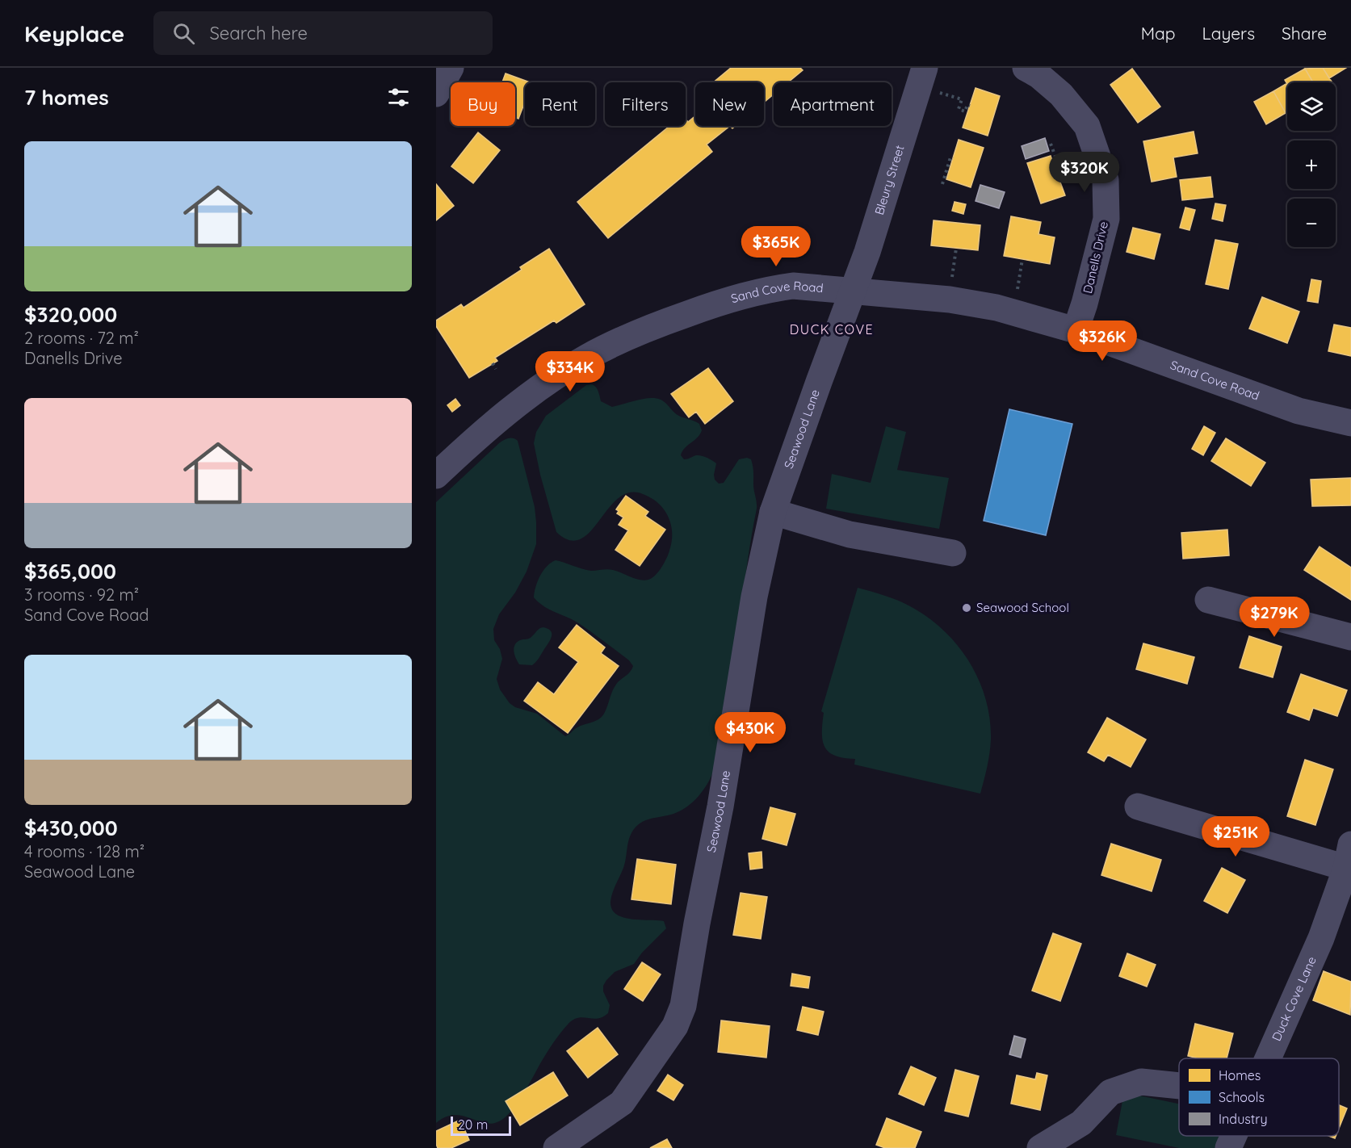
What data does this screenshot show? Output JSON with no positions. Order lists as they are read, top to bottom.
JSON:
{
  "streets": {
    "street": [
      "Bleury Street",
      "Danells Drive",
      "Sand Cove Road",
      "Seawood Lane",
      "Duck Cove Lane"
    ]
  },
  "crossings": [
    ["Bleury Street", "Sand Cove Road"],
    ["Bleury Street", "Seawood Lane"],
    ["Danells Drive", "Sand Cove Road"],
    ["Sand Cove Road", "Seawood Lane"]
  ],
  "districts": ["DUCK COVE"],
  "places": ["Seawood School"],
  "legend": ["Homes", "Schools", "Industry"],
  "scale_bar": "20 m",
  "page": {
    "header": "Keyplace",
    "search": "Search here",
    "nav": ["Map", "Layers", "Share"],
    "heading": "7 homes",
    "map_buttons": ["+", "−"],
    "chip": [
      "Buy",
      "Rent",
      "Filters",
      "New",
      "Apartment"
    ],
    "list": [
      {
        "name": "$320,000",
        "note": "2 rooms · 72 m² · Danells Drive"
      },
      {
        "name": "$365,000",
        "note": "3 rooms · 92 m² · Sand Cove Road"
      },
      {
        "name": "$430,000",
        "note": "4 rooms · 128 m² · Seawood Lane"
      }
    ],
    "price": [
      "$320K",
      "$365K",
      "$326K",
      "$334K",
      "$279K",
      "$430K",
      "$251K"
    ],
    "scale": "20 m"
  }
}
